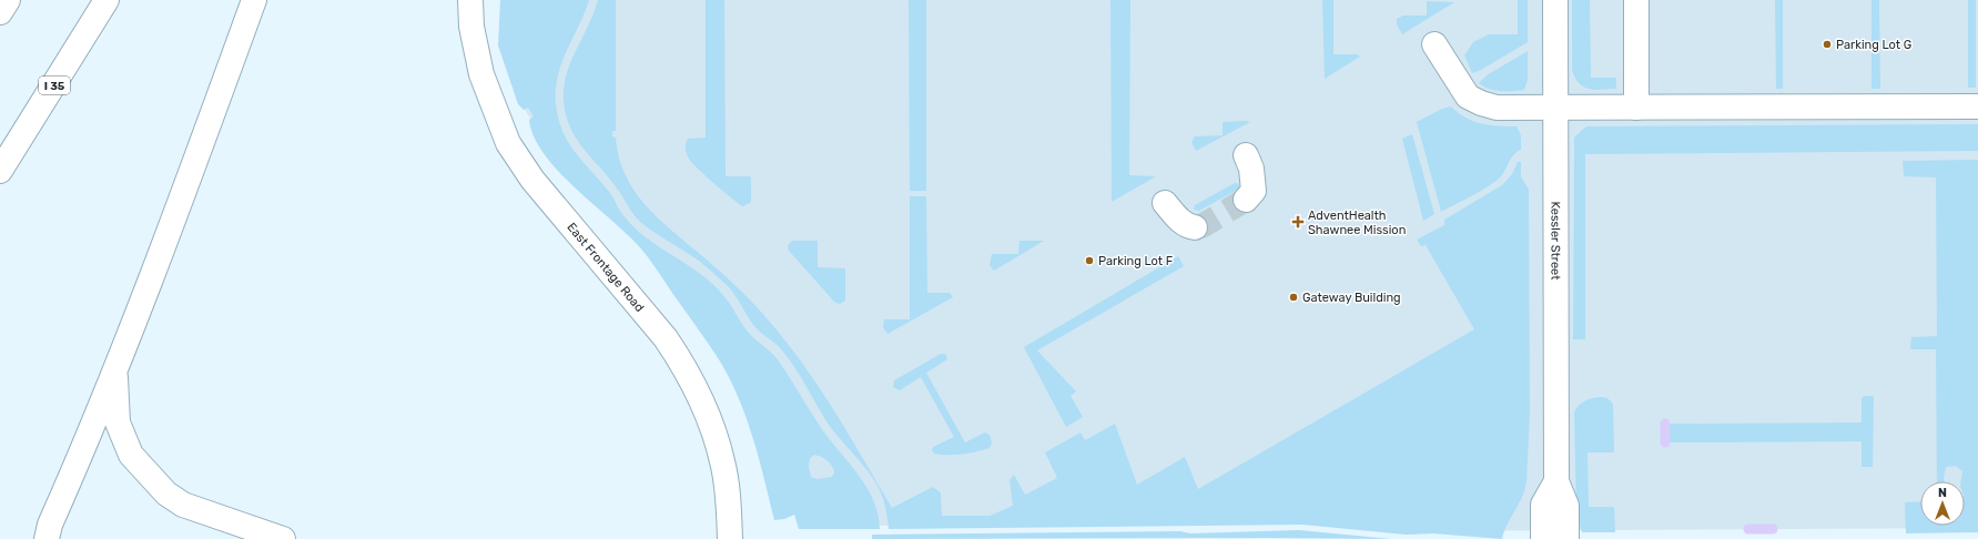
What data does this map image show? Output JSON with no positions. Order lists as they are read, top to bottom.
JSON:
{
  "streets": {
    "main road": ["I 35", "Kessler Street", "East Frontage Road"]
  },
  "places": {
    "other": ["Parking Lot G", "Parking Lot F", "Gateway Building"],
    "health": ["AdventHealth Shawnee Mission"]
  },
  "north": "top"
}
